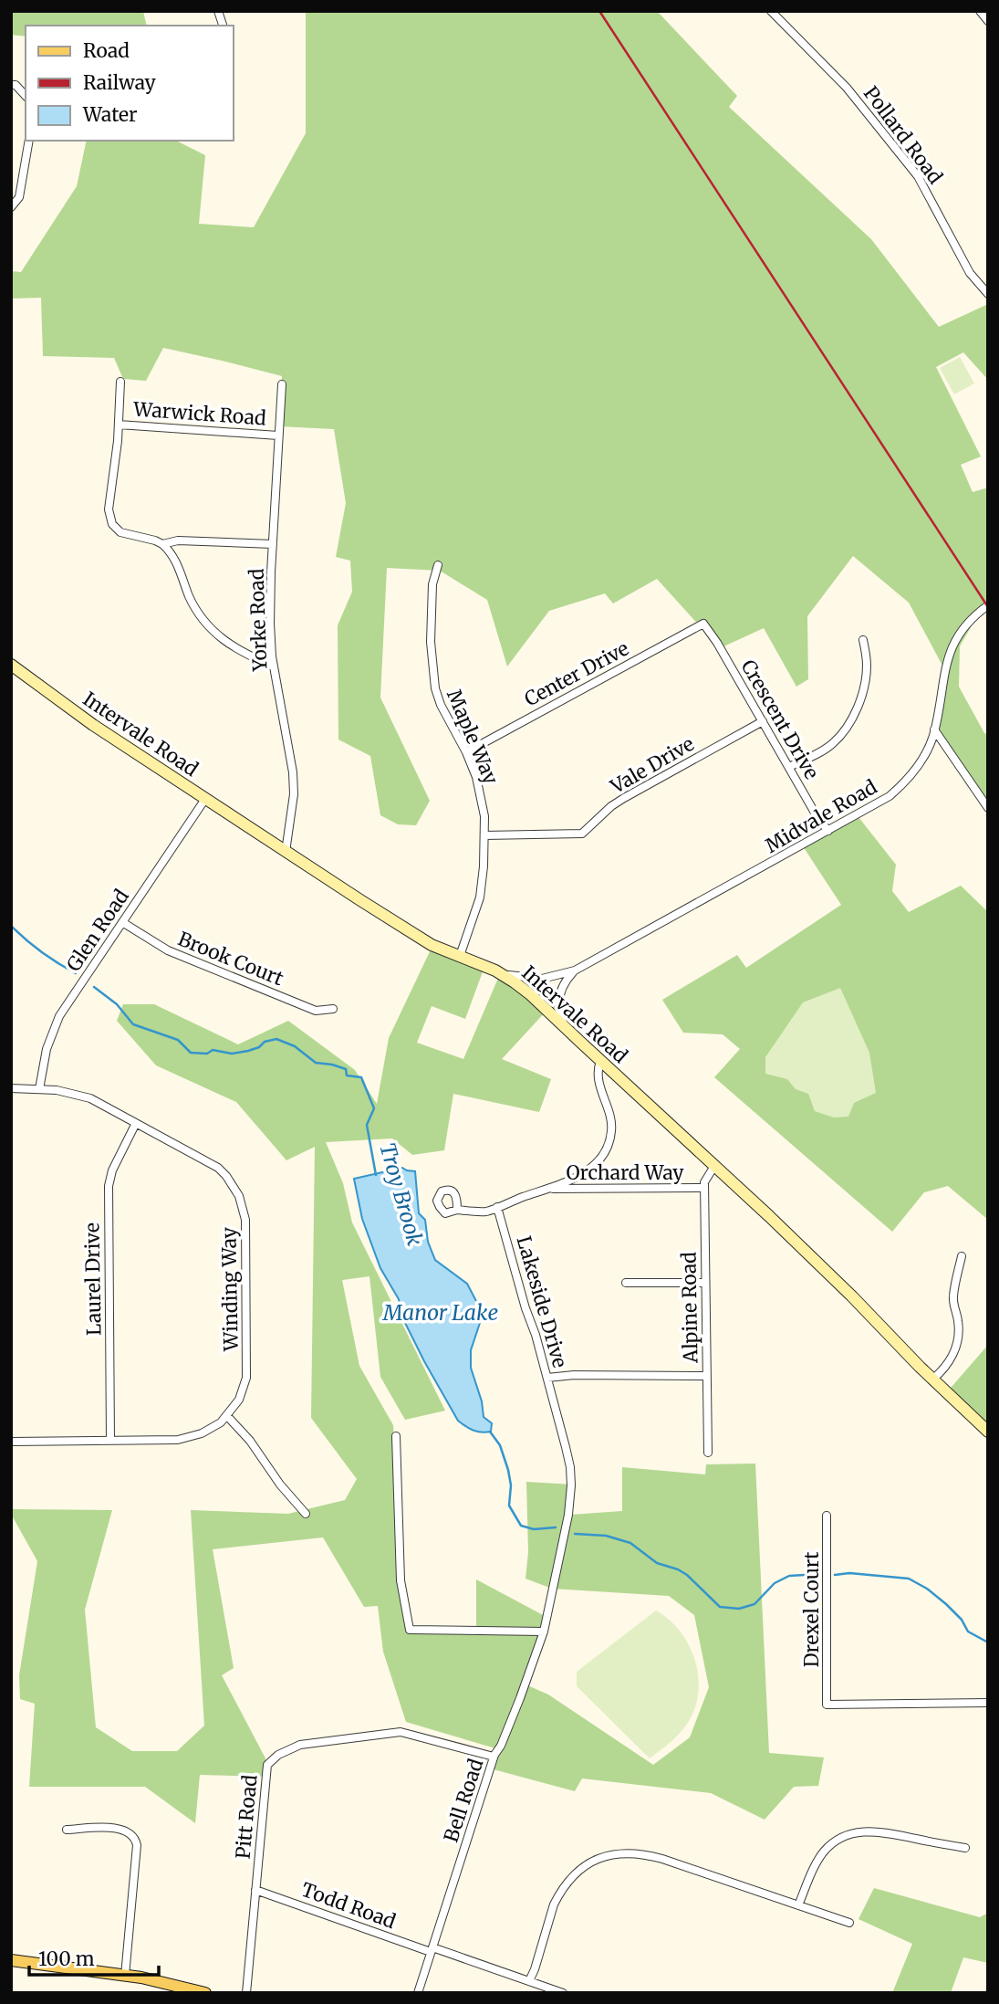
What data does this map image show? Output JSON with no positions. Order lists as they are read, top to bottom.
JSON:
{
  "streets": {
    "street": [
      "Pollard Road",
      "Warwick Road",
      "Yorke Road",
      "Center Drive",
      "Crescent Drive",
      "Intervale Road",
      "Maple Way",
      "Vale Drive",
      "Midvale Road",
      "Glen Road",
      "Brook Court",
      "Orchard Way",
      "Laurel Drive",
      "Winding Way",
      "Lakeside Drive",
      "Alpine Road",
      "Drexel Court",
      "Bell Road",
      "Pitt Road",
      "Todd Road"
    ]
  },
  "crossings": [
    ["Warwick Road", "Yorke Road"],
    ["Yorke Road", "Intervale Road"],
    ["Center Drive", "Crescent Drive"],
    ["Center Drive", "Maple Way"],
    ["Crescent Drive", "Vale Drive"],
    ["Crescent Drive", "Midvale Road"],
    ["Intervale Road", "Maple Way"],
    ["Intervale Road", "Midvale Road"],
    ["Intervale Road", "Glen Road"],
    ["Intervale Road", "Alpine Road"],
    ["Maple Way", "Vale Drive"],
    ["Glen Road", "Brook Court"],
    ["Glen Road", "Winding Way"],
    ["Orchard Way", "Alpine Road"],
    ["Laurel Drive", "Winding Way"],
    ["Lakeside Drive", "Bell Road"],
    ["Bell Road", "Pitt Road"],
    ["Bell Road", "Todd Road"],
    ["Pitt Road", "Todd Road"]
  ],
  "water": ["Troy Brook", "Manor Lake"],
  "legend": ["Road", "Railway", "Water"],
  "scale_bar": "100 m"
}
